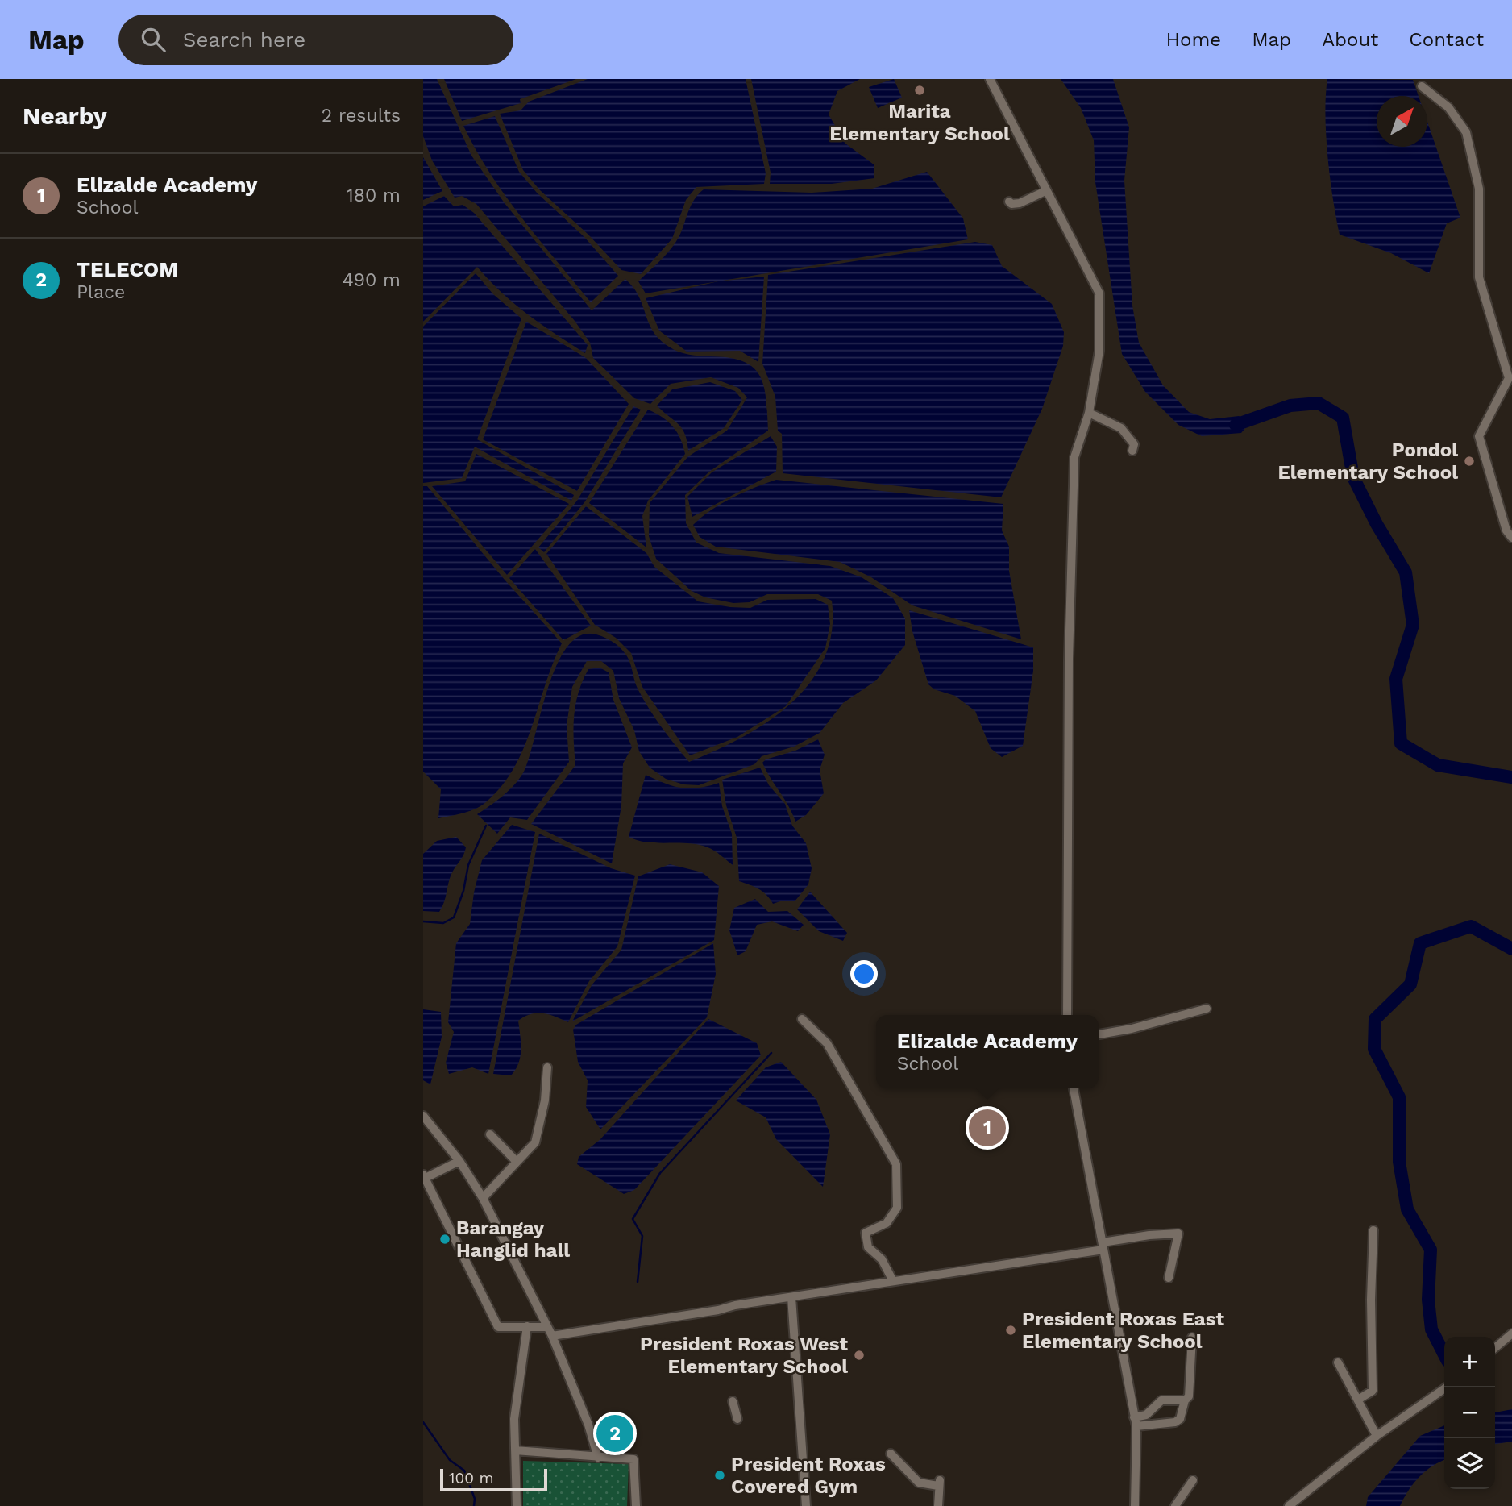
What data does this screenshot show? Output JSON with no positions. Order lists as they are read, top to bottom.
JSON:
{
  "places": [
    "Marita Elementary School",
    "Pondol Elementary School",
    "Barangay Hanglid hall",
    "President Roxas East Elementary School",
    "President Roxas West Elementary School",
    "President Roxas Covered Gym"
  ],
  "scale_bar": "100 m",
  "north": "top right",
  "page": {
    "header": "Map",
    "search": "Search here",
    "nav": [
      "Home",
      "Map",
      "About",
      "Contact"
    ],
    "heading": ["Nearby", "2 results"],
    "list": [
      {
        "mark": "1",
        "name": "Elizalde Academy",
        "note": "School",
        "value": "180 m"
      },
      {
        "mark": "2",
        "name": "TELECOM",
        "note": "Place",
        "value": "490 m"
      }
    ],
    "popup": ["Elizalde Academy", "School"],
    "pins": ["1", "2"],
    "map_buttons": ["+", "−"],
    "scale": "100 m"
  }
}
